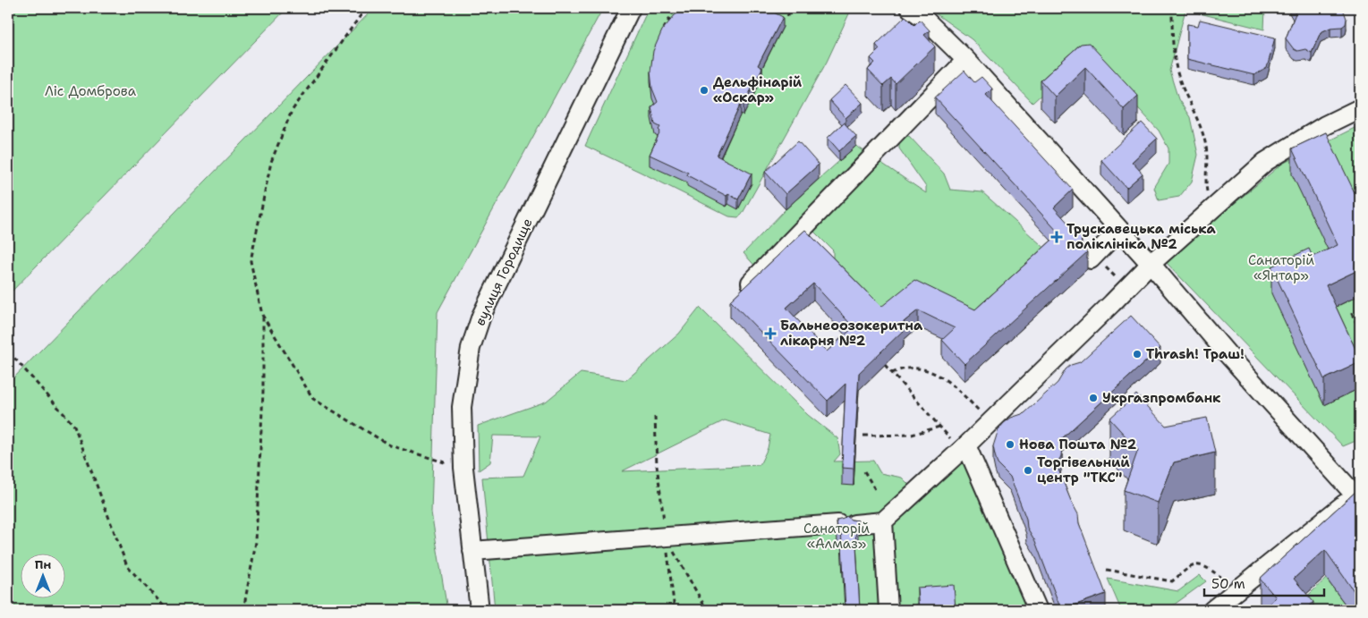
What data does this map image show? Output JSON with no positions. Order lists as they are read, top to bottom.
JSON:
{
  "streets": {
    "street": ["вулиця Городище"]
  },
  "parks": ["Ліс Домброва", "Санаторій «Янтар»", "Санаторій «Алмаз»"],
  "places": {
    "other": [
      "Дельфінарій «Оскар»",
      "Thrash! Траш!",
      "Укргазпромбанк",
      "Нова Пошта №2",
      "Торгівельний центр \"ТКС\""
    ],
    "health": ["Трускавецька міська поліклініка №2", "Бальнеоозокеритна лікарня №2"]
  },
  "scale_bar": "50 m",
  "north": "top"
}
